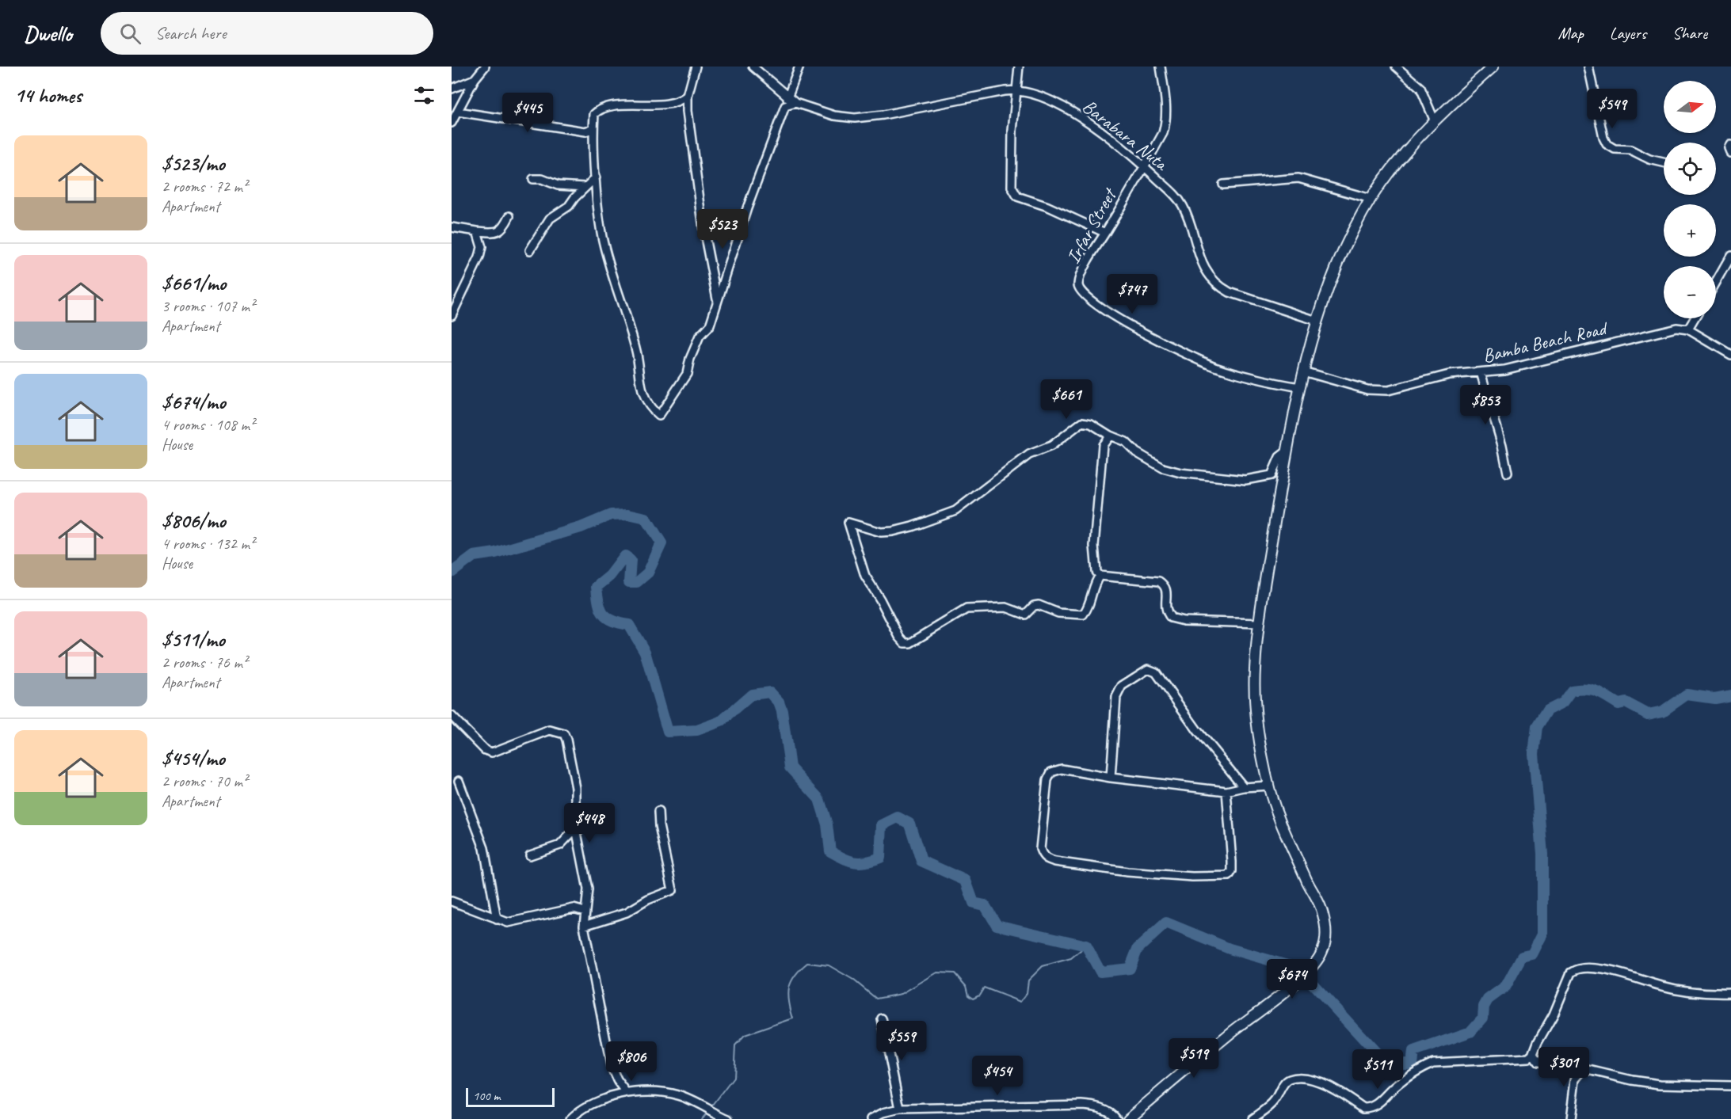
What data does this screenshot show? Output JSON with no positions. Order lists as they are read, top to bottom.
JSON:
{
  "streets": {
    "street": ["Barabara Nuta", "Irfar Street", "Bamba Beach Road"]
  },
  "crossings": [
    ["Barabara Nuta", "Irfar Street"]
  ],
  "scale_bar": "100 m",
  "north": "right",
  "page": {
    "header": "Dwello",
    "search": "Search here",
    "nav": ["Map", "Layers", "Share"],
    "heading": "14 homes",
    "map_buttons": ["+", "−"],
    "price": [
      "$549",
      "$445",
      "$523",
      "$747",
      "$661",
      "$853",
      "$448",
      "$674",
      "$559",
      "$519",
      "$806",
      "$301",
      "$511",
      "$454"
    ],
    "list": [
      {
        "name": "$523/mo",
        "note": "2 rooms · 72 m² · Apartment"
      },
      {
        "name": "$661/mo",
        "note": "3 rooms · 107 m² · Apartment"
      },
      {
        "name": "$674/mo",
        "note": "4 rooms · 108 m² · House"
      },
      {
        "name": "$806/mo",
        "note": "4 rooms · 132 m² · House"
      },
      {
        "name": "$511/mo",
        "note": "2 rooms · 76 m² · Apartment"
      },
      {
        "name": "$454/mo",
        "note": "2 rooms · 70 m² · Apartment"
      }
    ],
    "scale": "100 m"
  }
}
